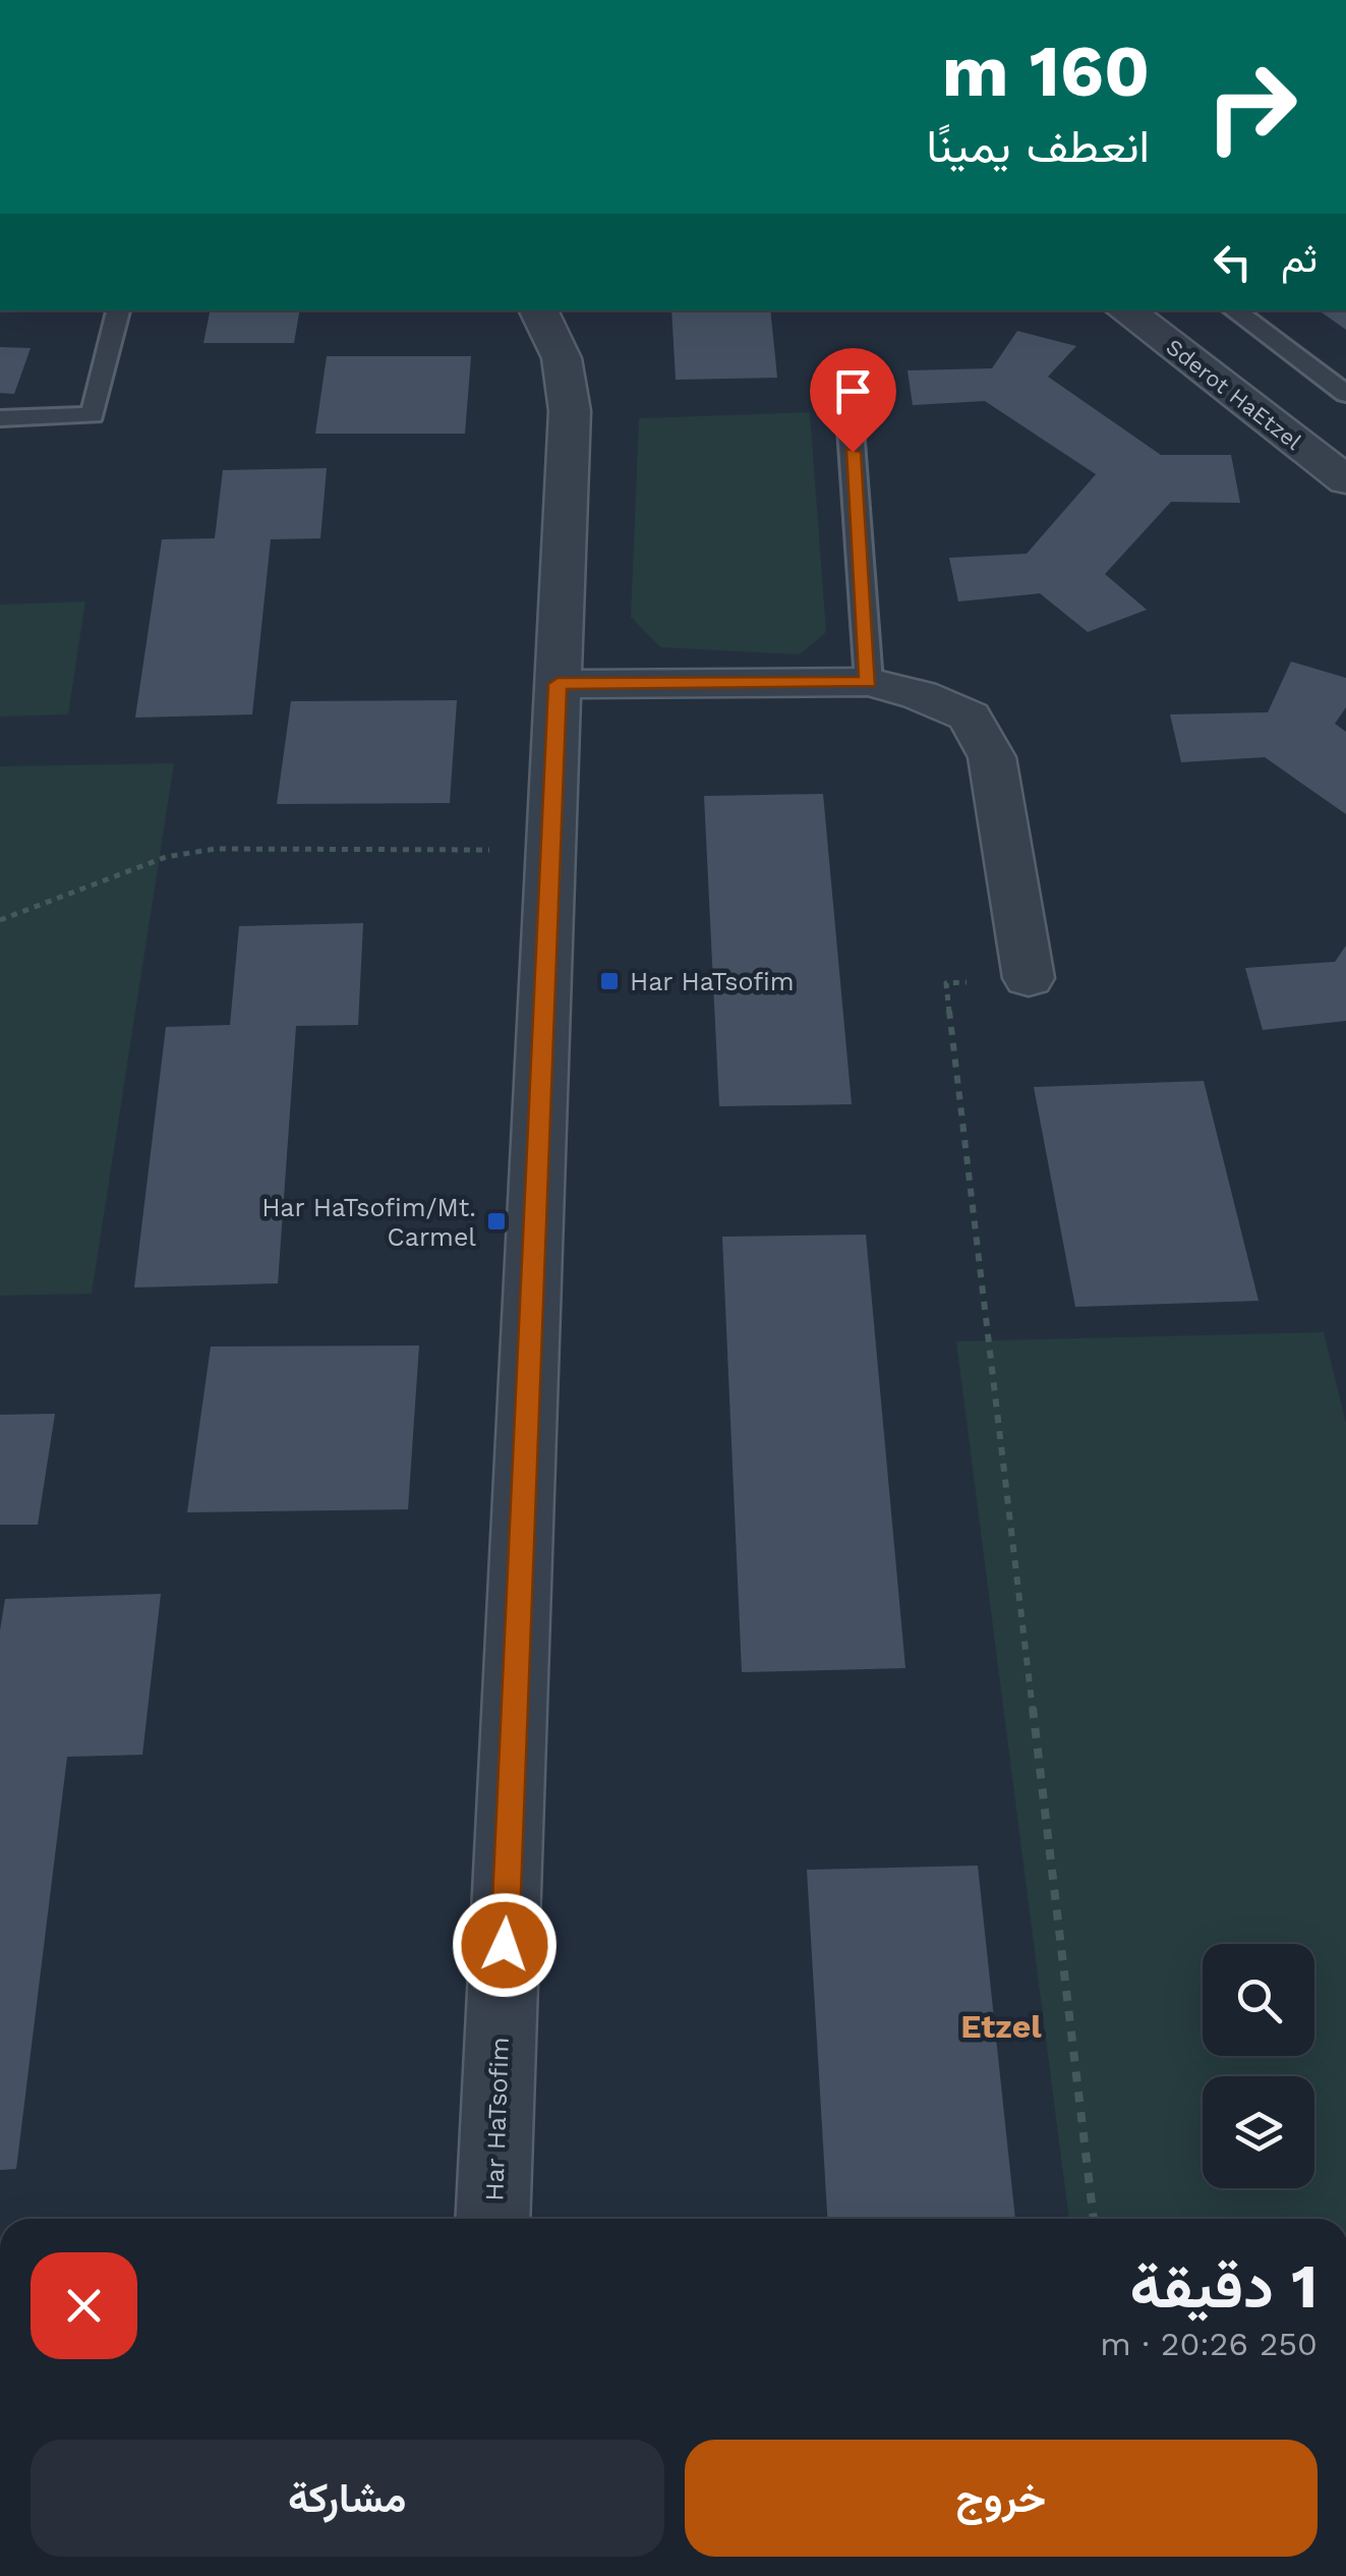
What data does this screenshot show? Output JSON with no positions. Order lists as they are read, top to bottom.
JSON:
{
  "streets": {
    "street": ["Sderot HaEtzel", "Har HaTsofim"]
  },
  "districts": ["Etzel"],
  "places": {
    "transit": ["Har HaTsofim", "Har HaTsofim/Mt. Carmel"]
  },
  "page": {
    "turn": ["160 m", "انعطف يمينًا"],
    "then": "ثم",
    "heading": ["1 دقيقة", "250 m · 20:26"],
    "buttons": ["خروج", "مشاركة"]
  }
}
